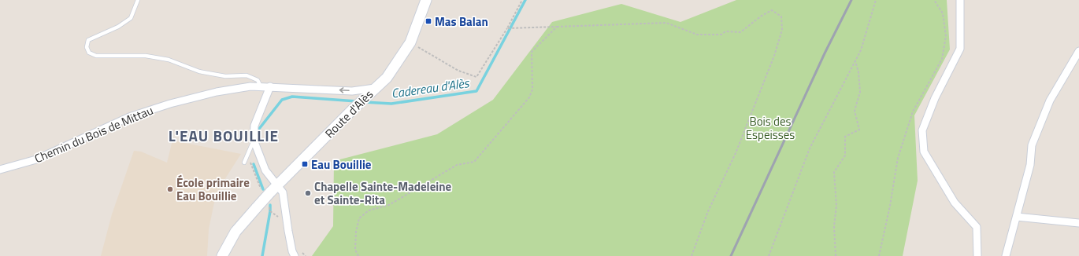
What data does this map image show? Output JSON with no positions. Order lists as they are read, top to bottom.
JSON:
{
  "streets": {
    "main road": ["Route d'Alès"],
    "street": ["Chemin du Bois de Mittau"]
  },
  "crossings": [
    ["Route d'Alès", "Chemin du Bois de Mittau"]
  ],
  "districts": ["L'EAU BOUILLIE"],
  "water": ["Cadereau d'Alès"],
  "parks": ["Bois des Espeisses"],
  "places": {
    "transit": ["Mas Balan", "Eau Bouillie"],
    "other": ["École primaire Eau Bouillie", "Chapelle Sainte-Madeleine et Sainte-Rita"]
  }
}
